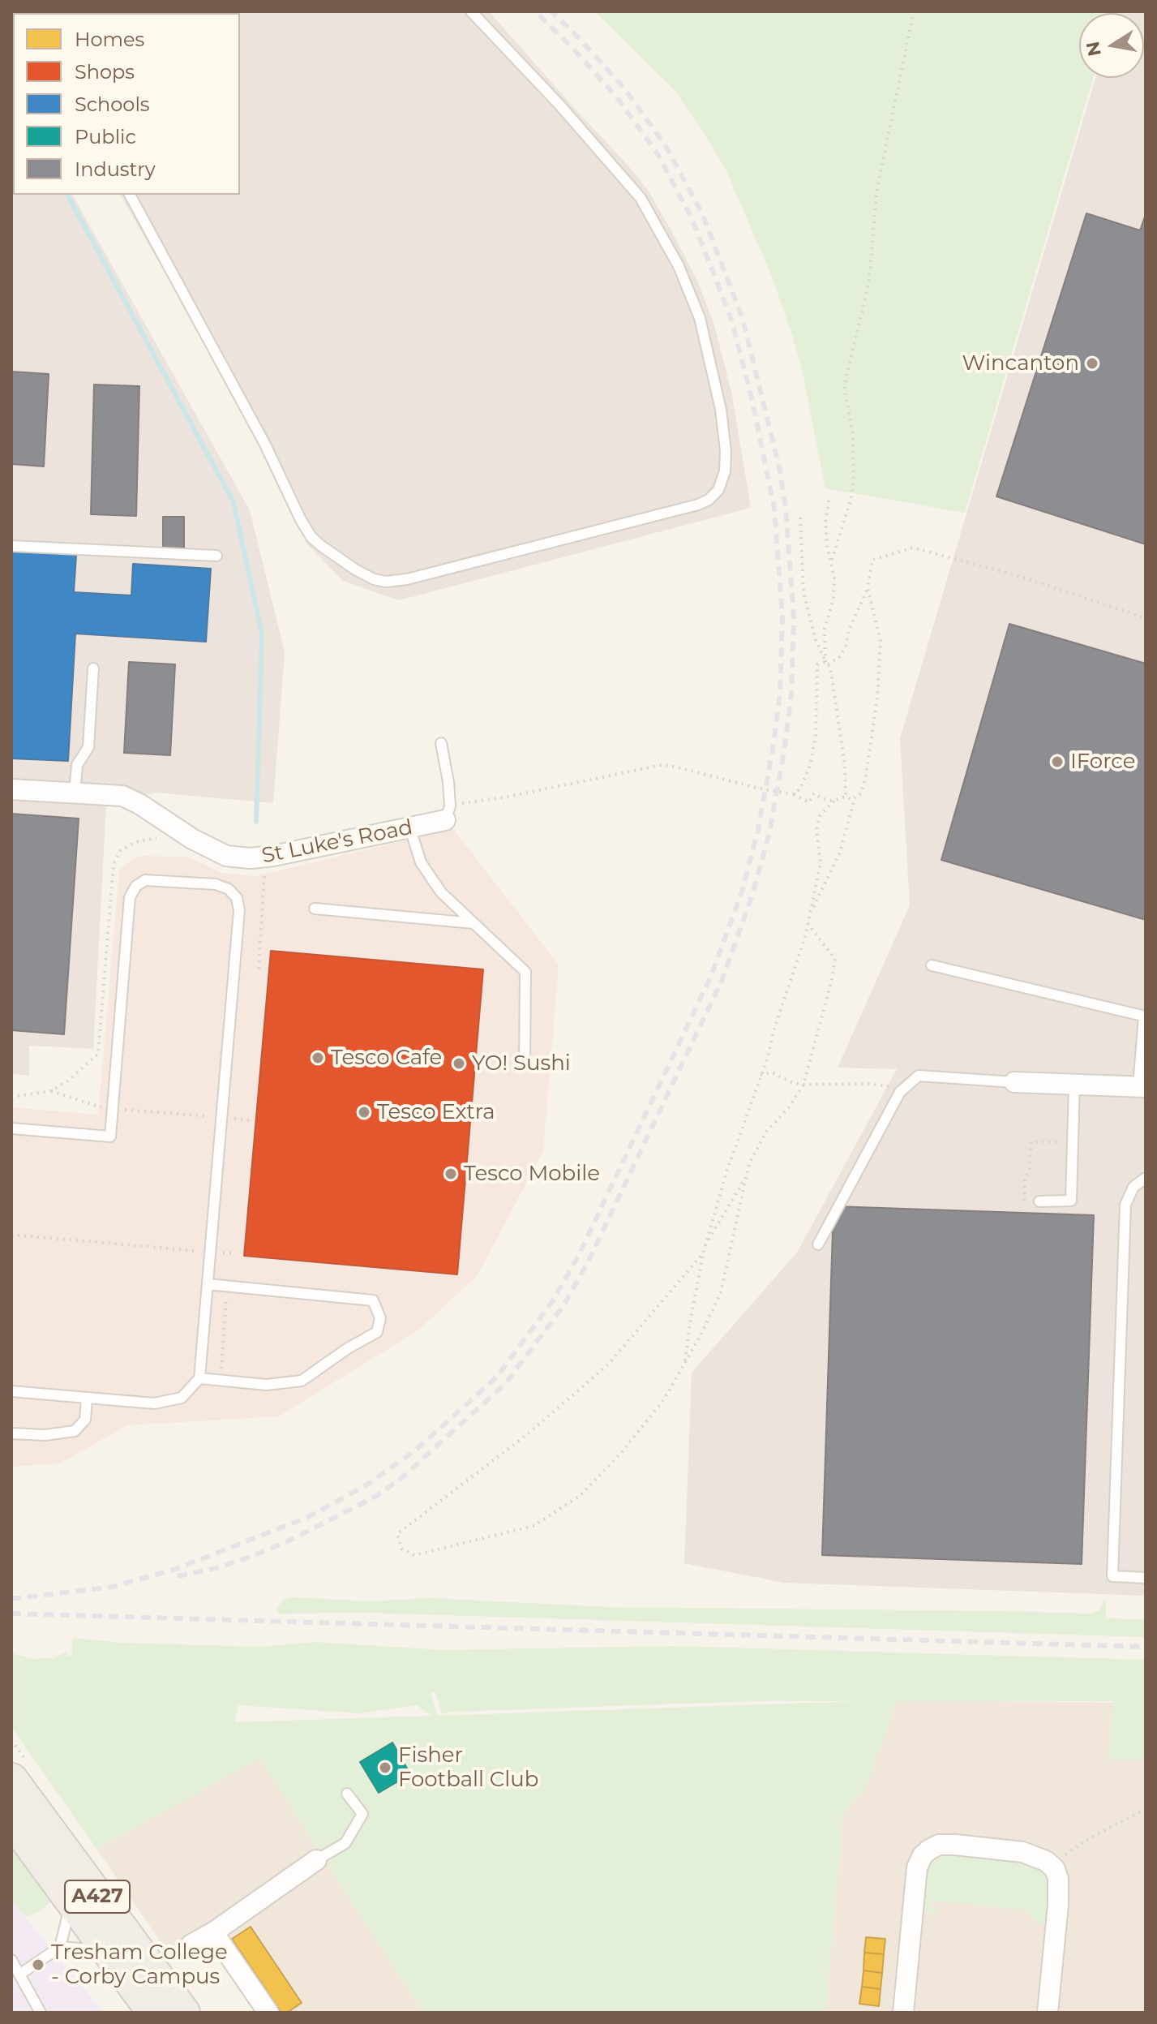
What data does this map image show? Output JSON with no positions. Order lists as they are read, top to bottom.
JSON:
{
  "streets": {
    "highway": ["A427"],
    "street": ["St Luke's Road"]
  },
  "places": [
    "Wincanton",
    "IForce",
    "Tesco Cafe",
    "YO! Sushi",
    "Tesco Extra",
    "Tesco Mobile",
    "Fisher Football Club",
    "Tresham College - Corby Campus"
  ],
  "legend": [
    "Homes",
    "Shops",
    "Schools",
    "Public",
    "Industry"
  ],
  "north": "left"
}
